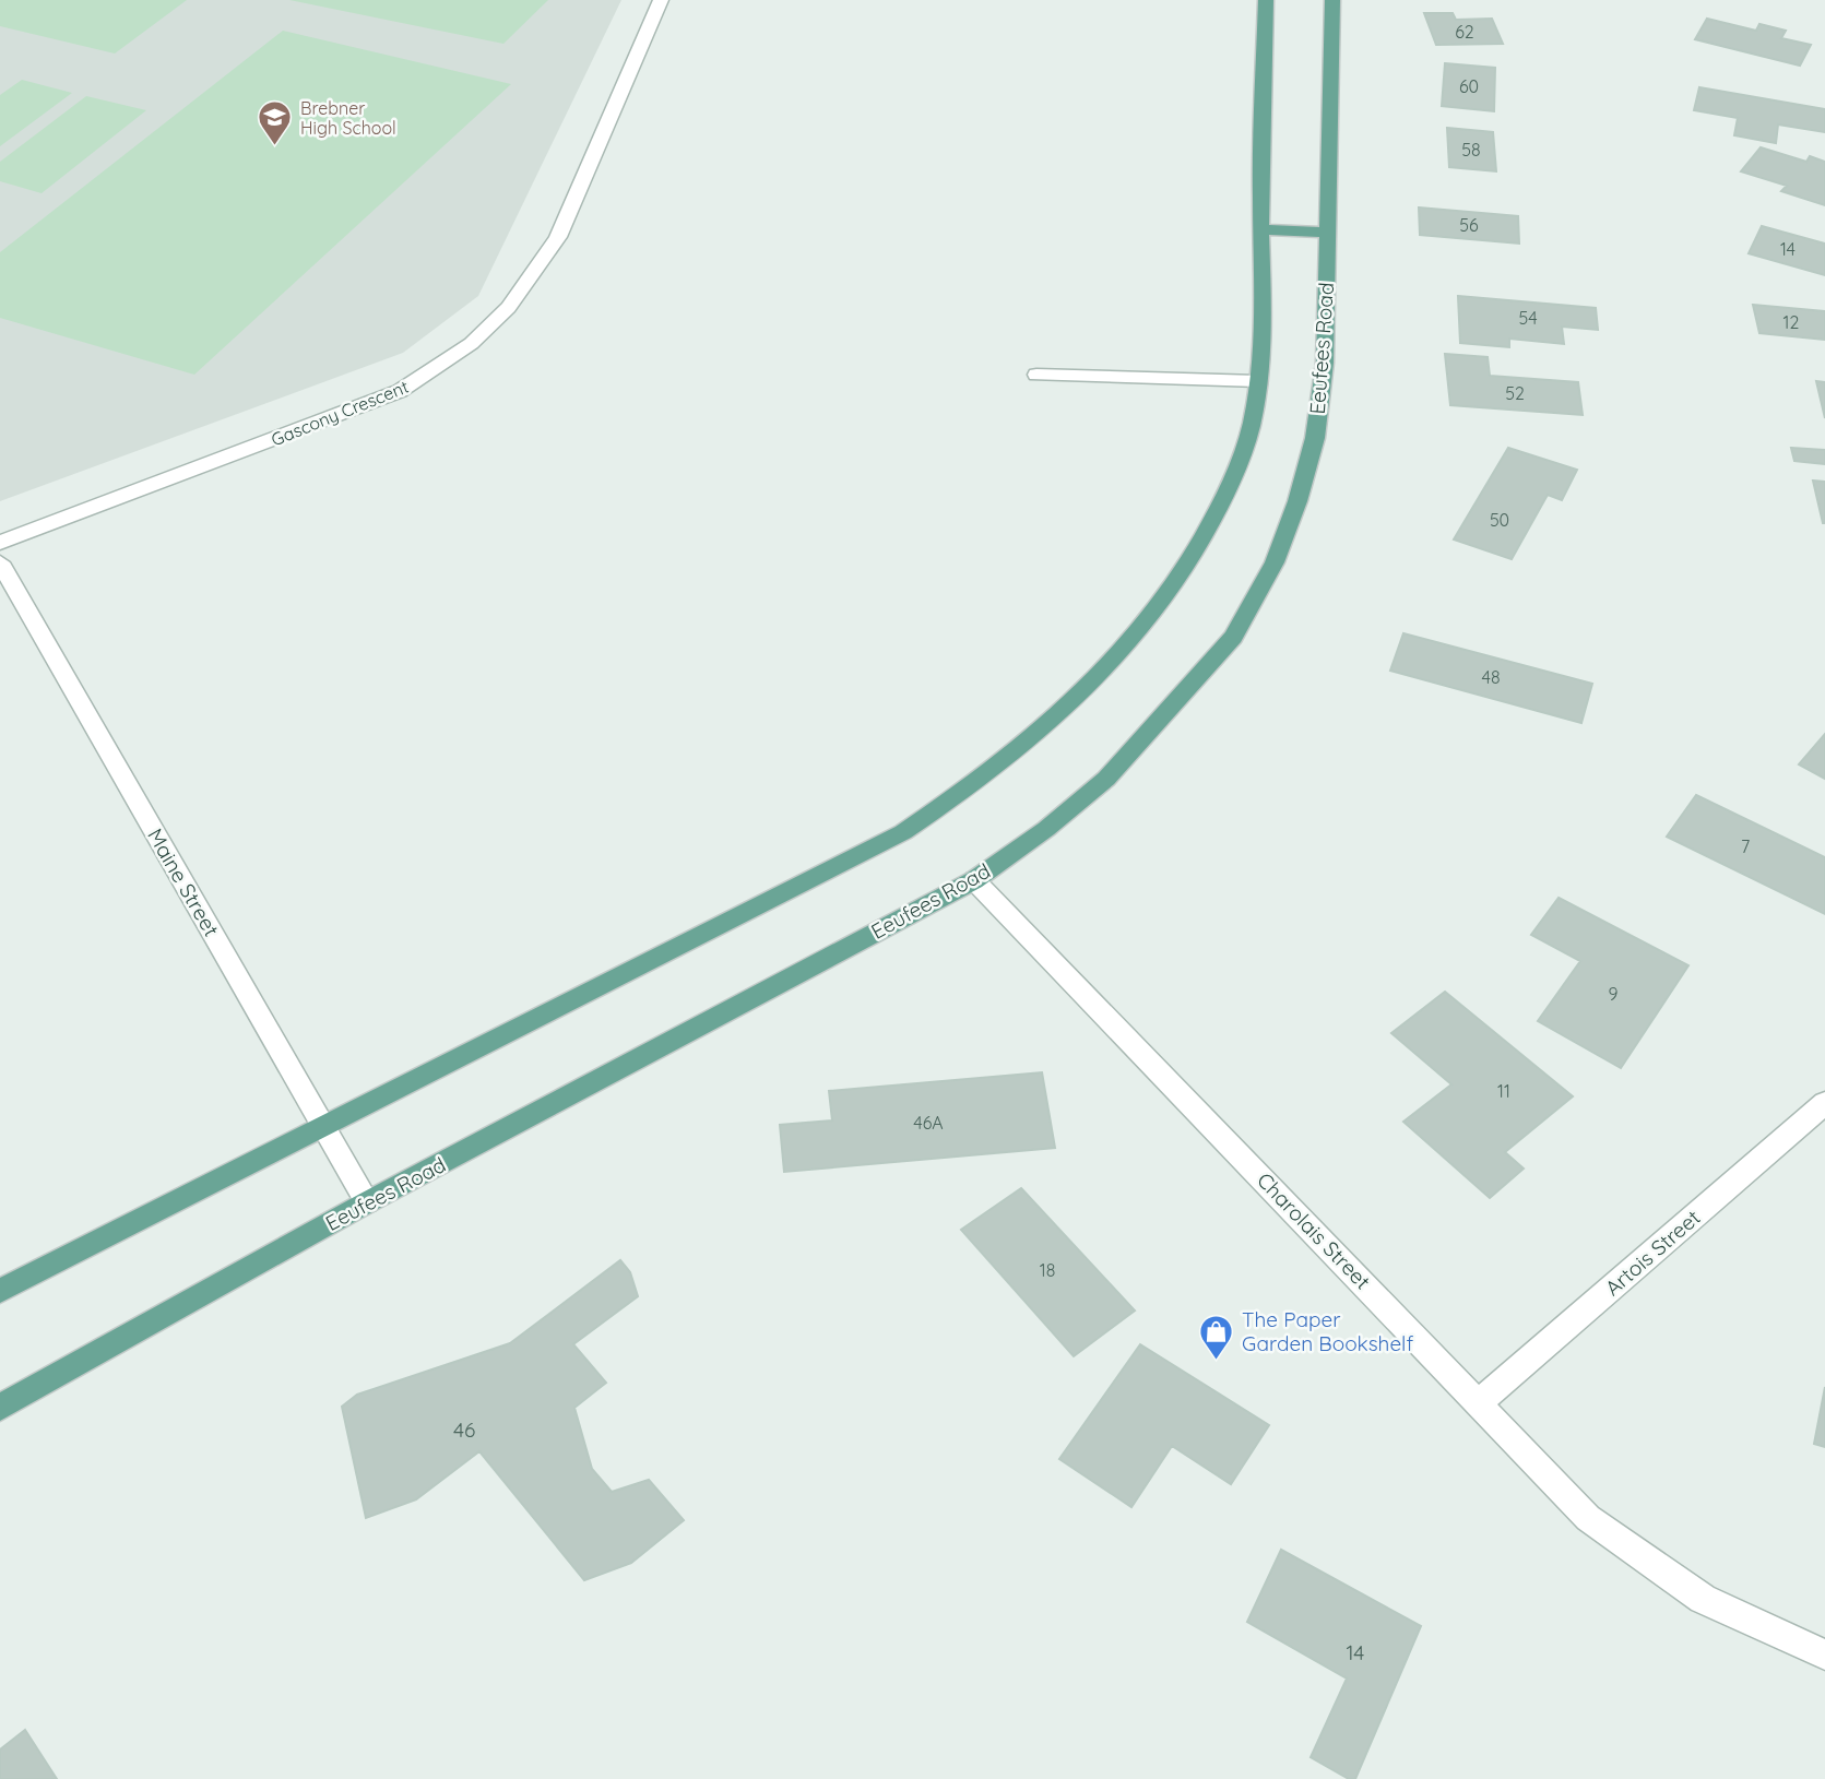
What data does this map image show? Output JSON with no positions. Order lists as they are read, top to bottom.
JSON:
{
  "streets": {
    "main road": ["Eeufees Road"],
    "street": [
      "Gascony Crescent",
      "Maine Street",
      "Charolais Street",
      "Artois Street"
    ]
  },
  "crossings": [
    ["Eeufees Road", "Maine Street"],
    ["Eeufees Road", "Charolais Street"],
    ["Charolais Street", "Artois Street"]
  ],
  "places": {
    "school or university": ["Brebner High School"],
    "shop": ["The Paper Garden Bookshelf"]
  },
  "house_numbers": [
    "62",
    "60",
    "58",
    "56",
    "14",
    "54",
    "12",
    "52",
    "50",
    "48",
    "7",
    "9",
    "11",
    "46A",
    "18",
    "46",
    "14"
  ]
}
